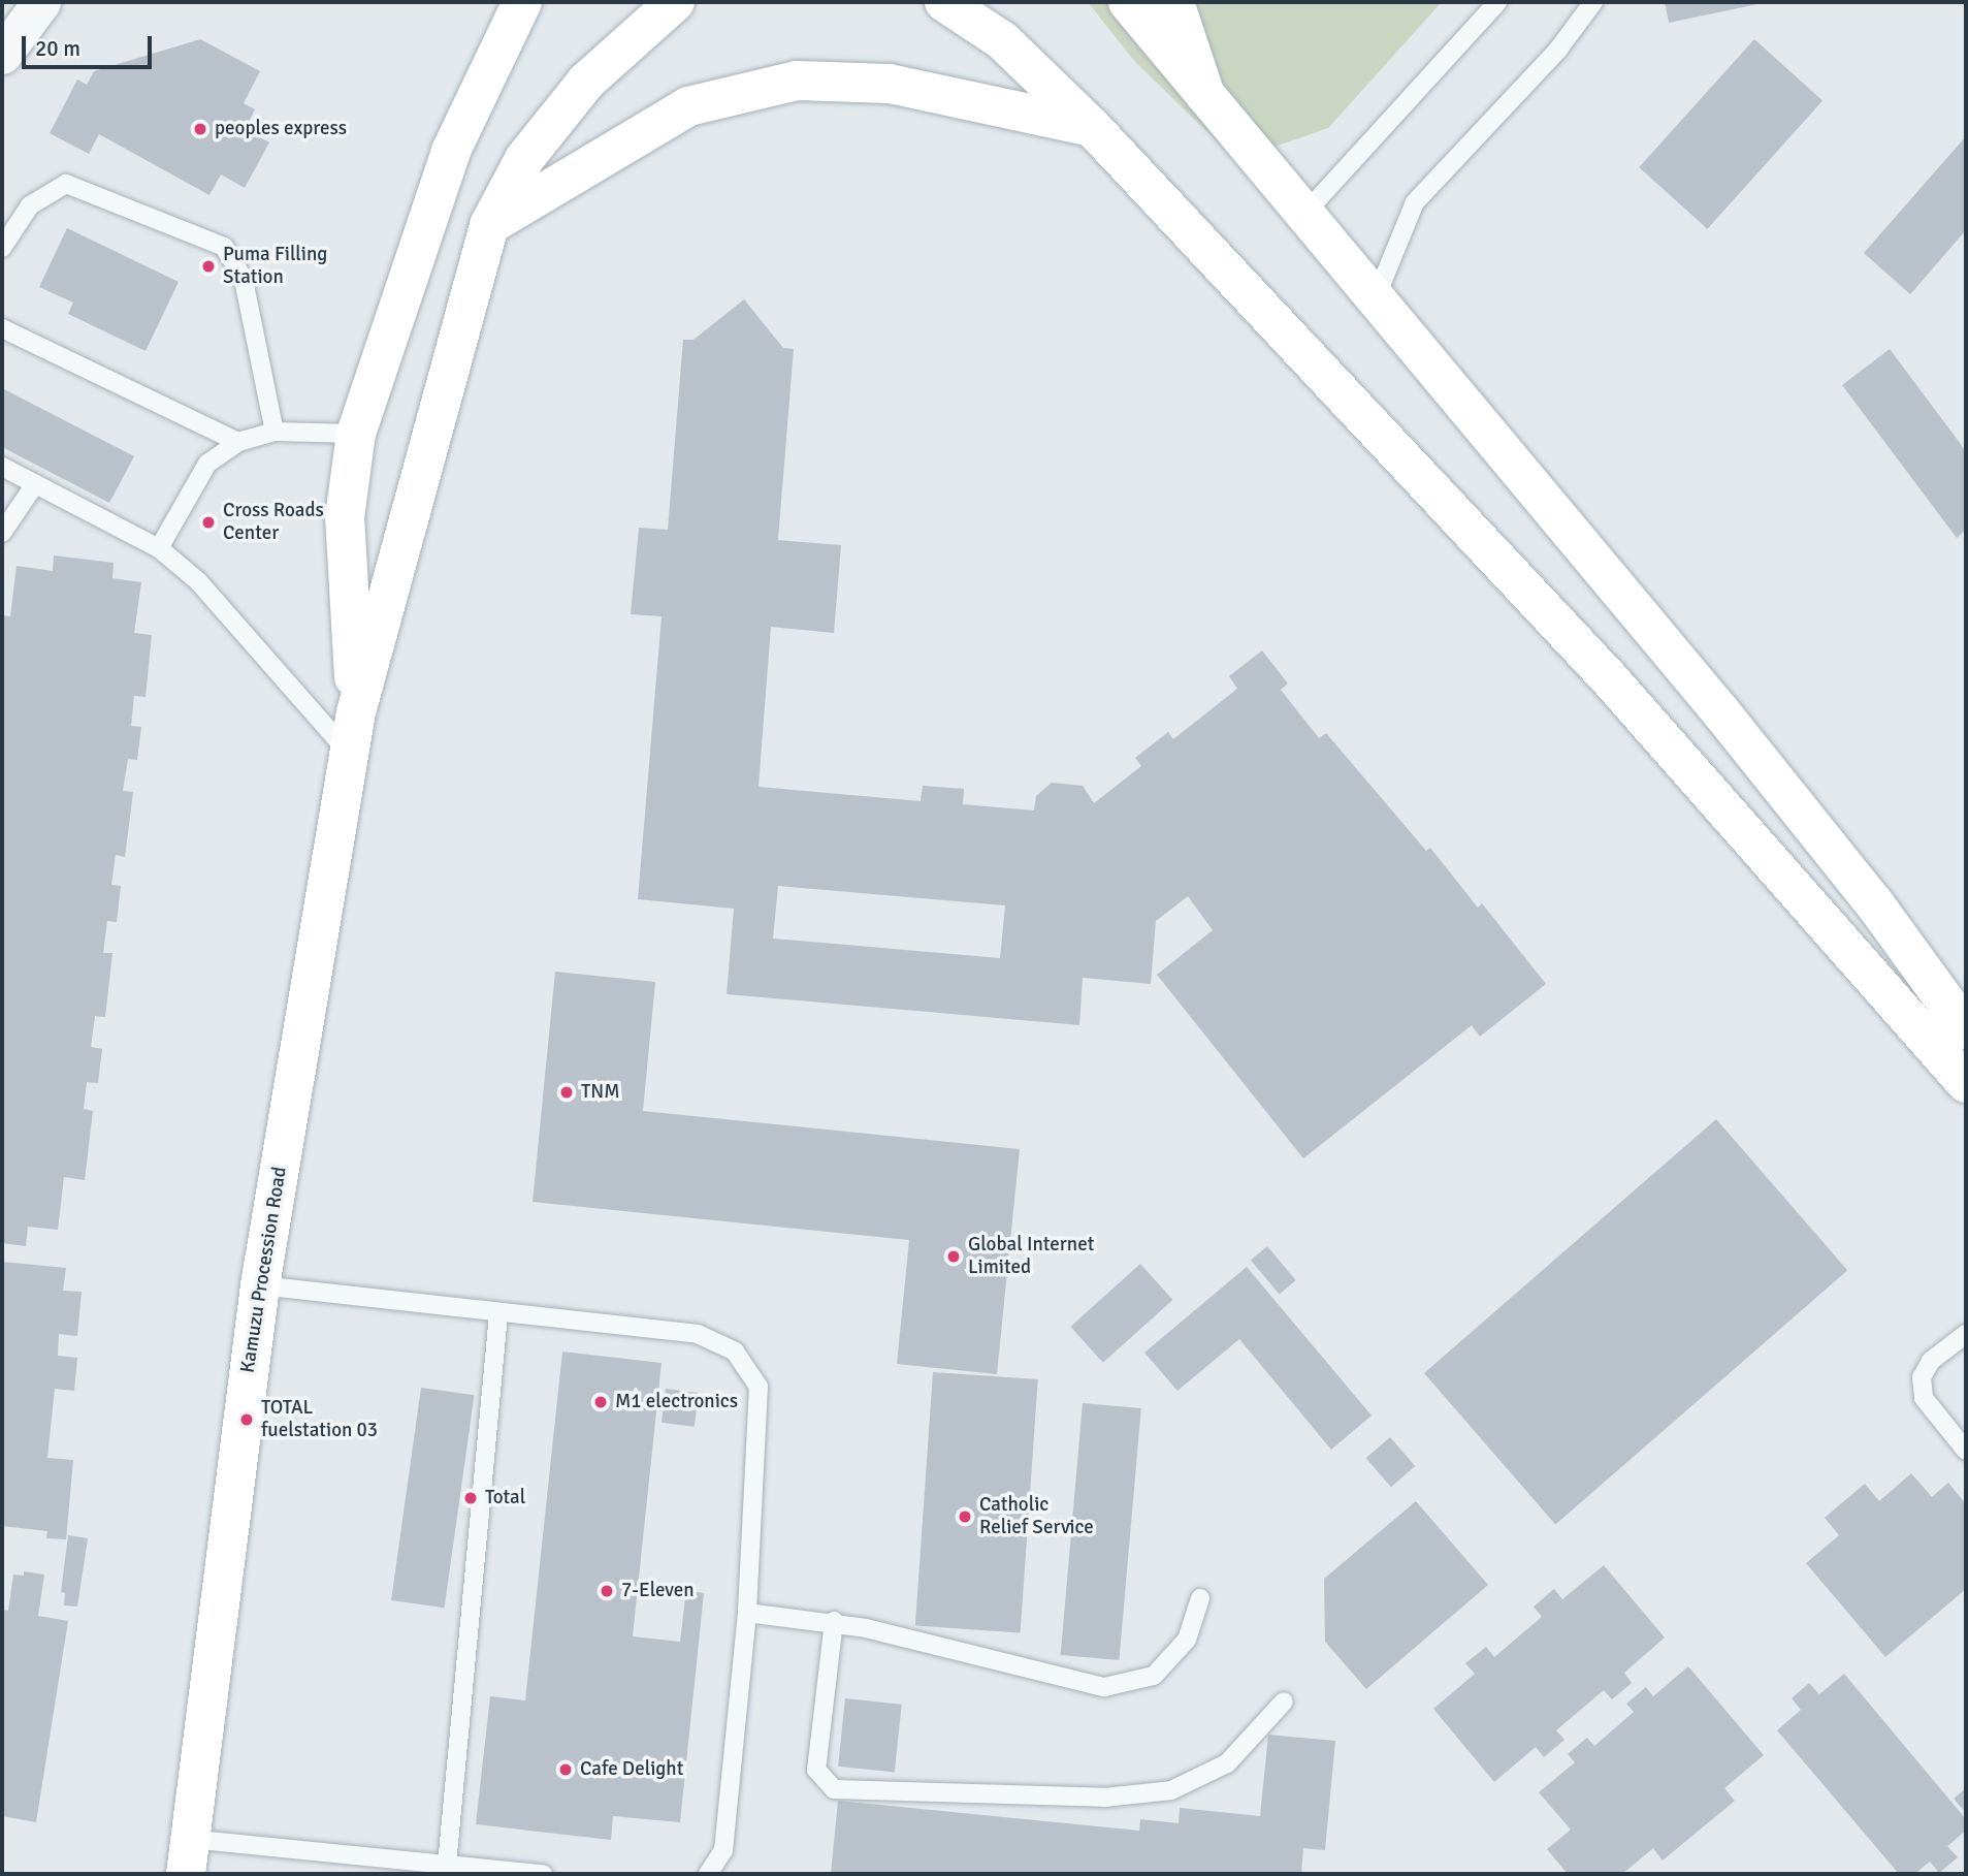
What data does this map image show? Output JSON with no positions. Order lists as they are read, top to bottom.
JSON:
{
  "streets": {
    "main road": ["Kamuzu Procession Road"]
  },
  "places": [
    "peoples express",
    "Puma Filling Station",
    "Cross Roads Center",
    "TNM",
    "Global Internet Limited",
    "M1 electronics",
    "TOTAL fuelstation 03",
    "Total",
    "Catholic Relief Service",
    "7-Eleven",
    "Cafe Delight"
  ],
  "scale_bar": "20 m"
}
